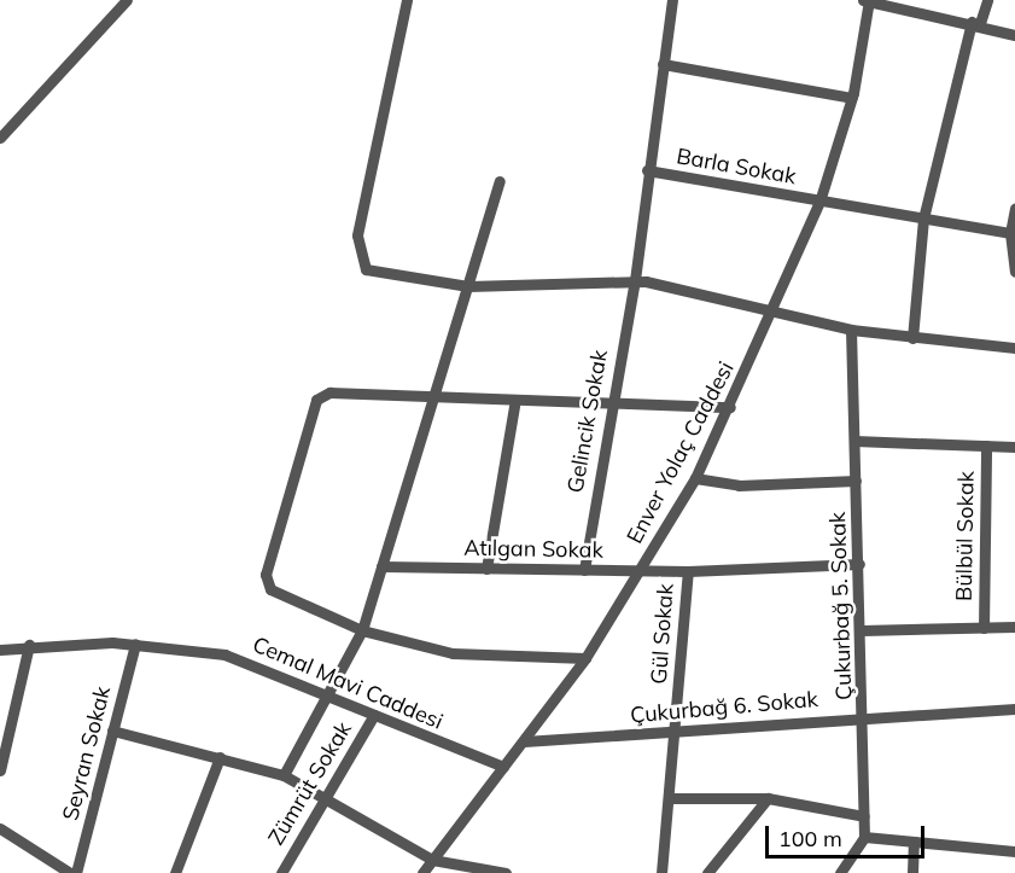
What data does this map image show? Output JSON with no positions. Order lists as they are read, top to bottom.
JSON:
{
  "streets": {
    "street": [
      "Barla Sokak",
      "Gelincik Sokak",
      "Enver Yolaç Caddesi",
      "Bülbül Sokak",
      "Atılgan Sokak",
      "Çukurbağ 5. Sokak",
      "Gül Sokak",
      "Cemal Mavi Caddesi",
      "Çukurbağ 6. Sokak",
      "Seyran Sokak",
      "Zümrüt Sokak"
    ]
  },
  "crossings": [
    ["Barla Sokak", "Gelincik Sokak"],
    ["Barla Sokak", "Enver Yolaç Caddesi"],
    ["Gelincik Sokak", "Atılgan Sokak"],
    ["Enver Yolaç Caddesi", "Atılgan Sokak"],
    ["Enver Yolaç Caddesi", "Cemal Mavi Caddesi"],
    ["Enver Yolaç Caddesi", "Çukurbağ 6. Sokak"],
    ["Atılgan Sokak", "Çukurbağ 5. Sokak"],
    ["Atılgan Sokak", "Gül Sokak"],
    ["Çukurbağ 5. Sokak", "Çukurbağ 6. Sokak"],
    ["Gül Sokak", "Çukurbağ 6. Sokak"],
    ["Cemal Mavi Caddesi", "Seyran Sokak"],
    ["Cemal Mavi Caddesi", "Zümrüt Sokak"]
  ],
  "scale_bar": "100 m"
}
